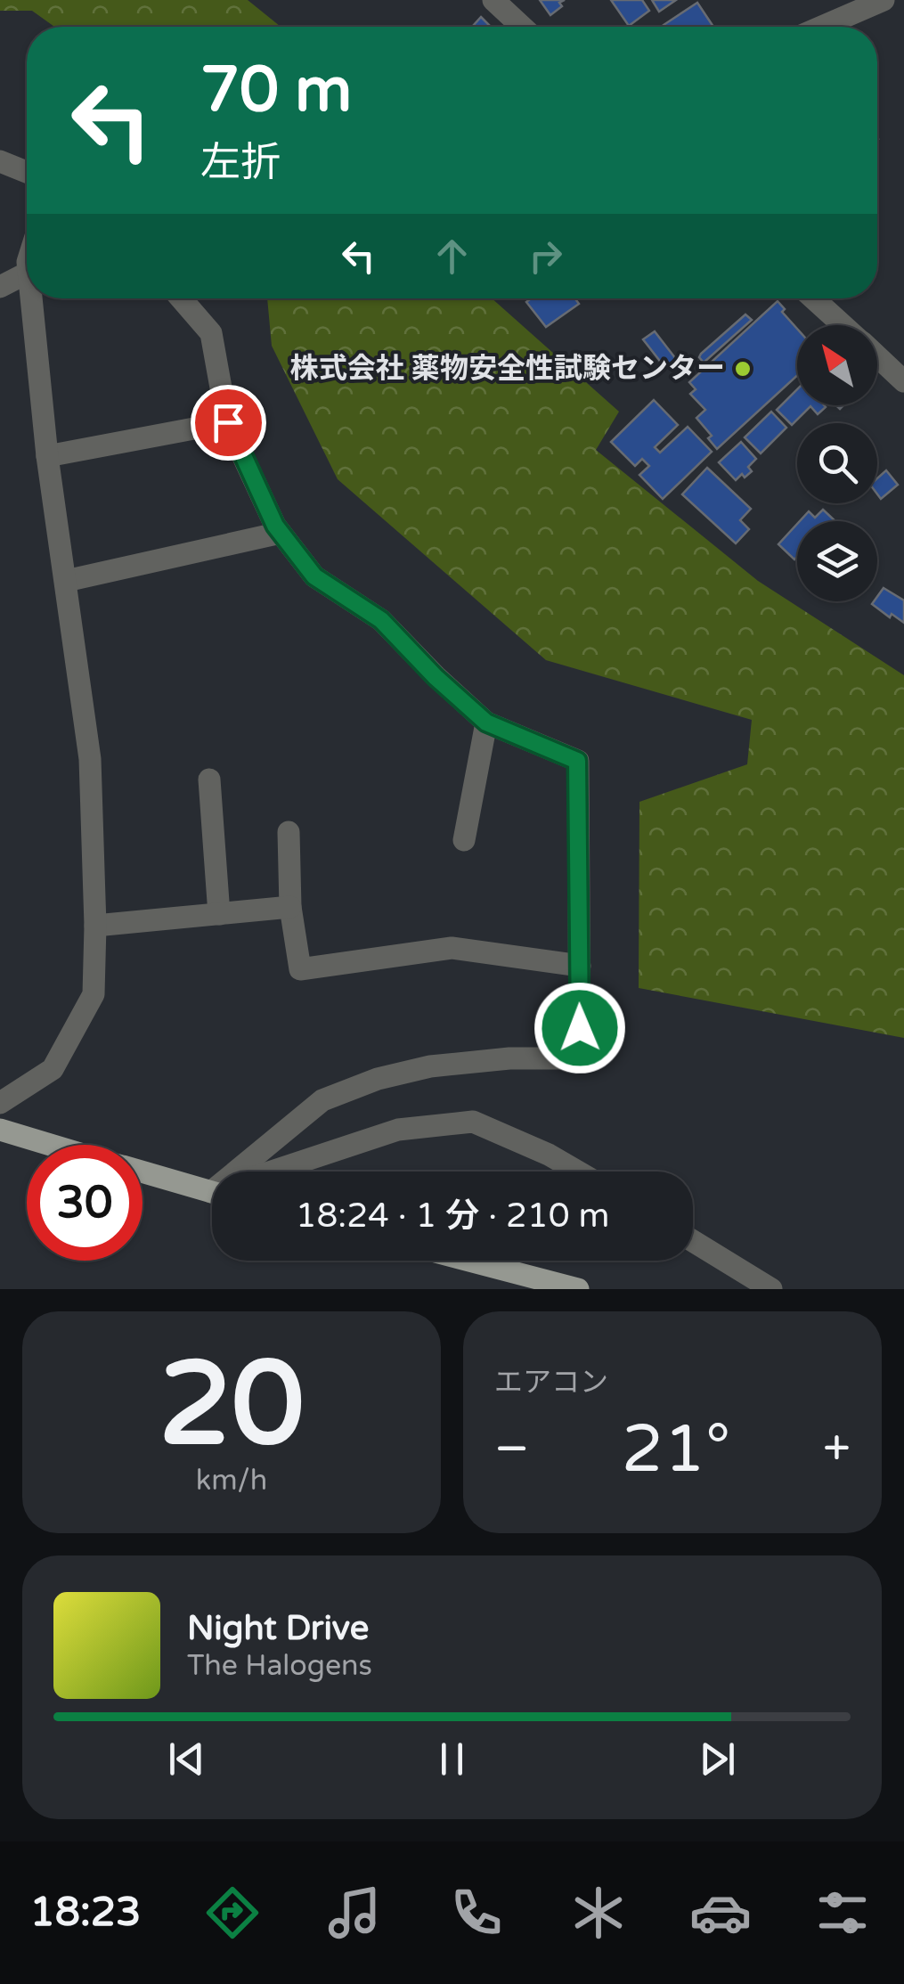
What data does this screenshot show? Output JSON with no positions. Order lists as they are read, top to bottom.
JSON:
{
  "places": ["株式会社 薬物安全性試験センター"],
  "north": "top left",
  "page": {
    "turn": ["70 m", "左折"],
    "limit": "30",
    "trip": "18:24 · 1 分 · 210 m",
    "tile": [
      ["20", "km/h"],
      "エアコン"
    ],
    "heat": ["−", "21°", "+"],
    "song": ["Night Drive", "The Halogens"],
    "tabs": "18:23"
  }
}
